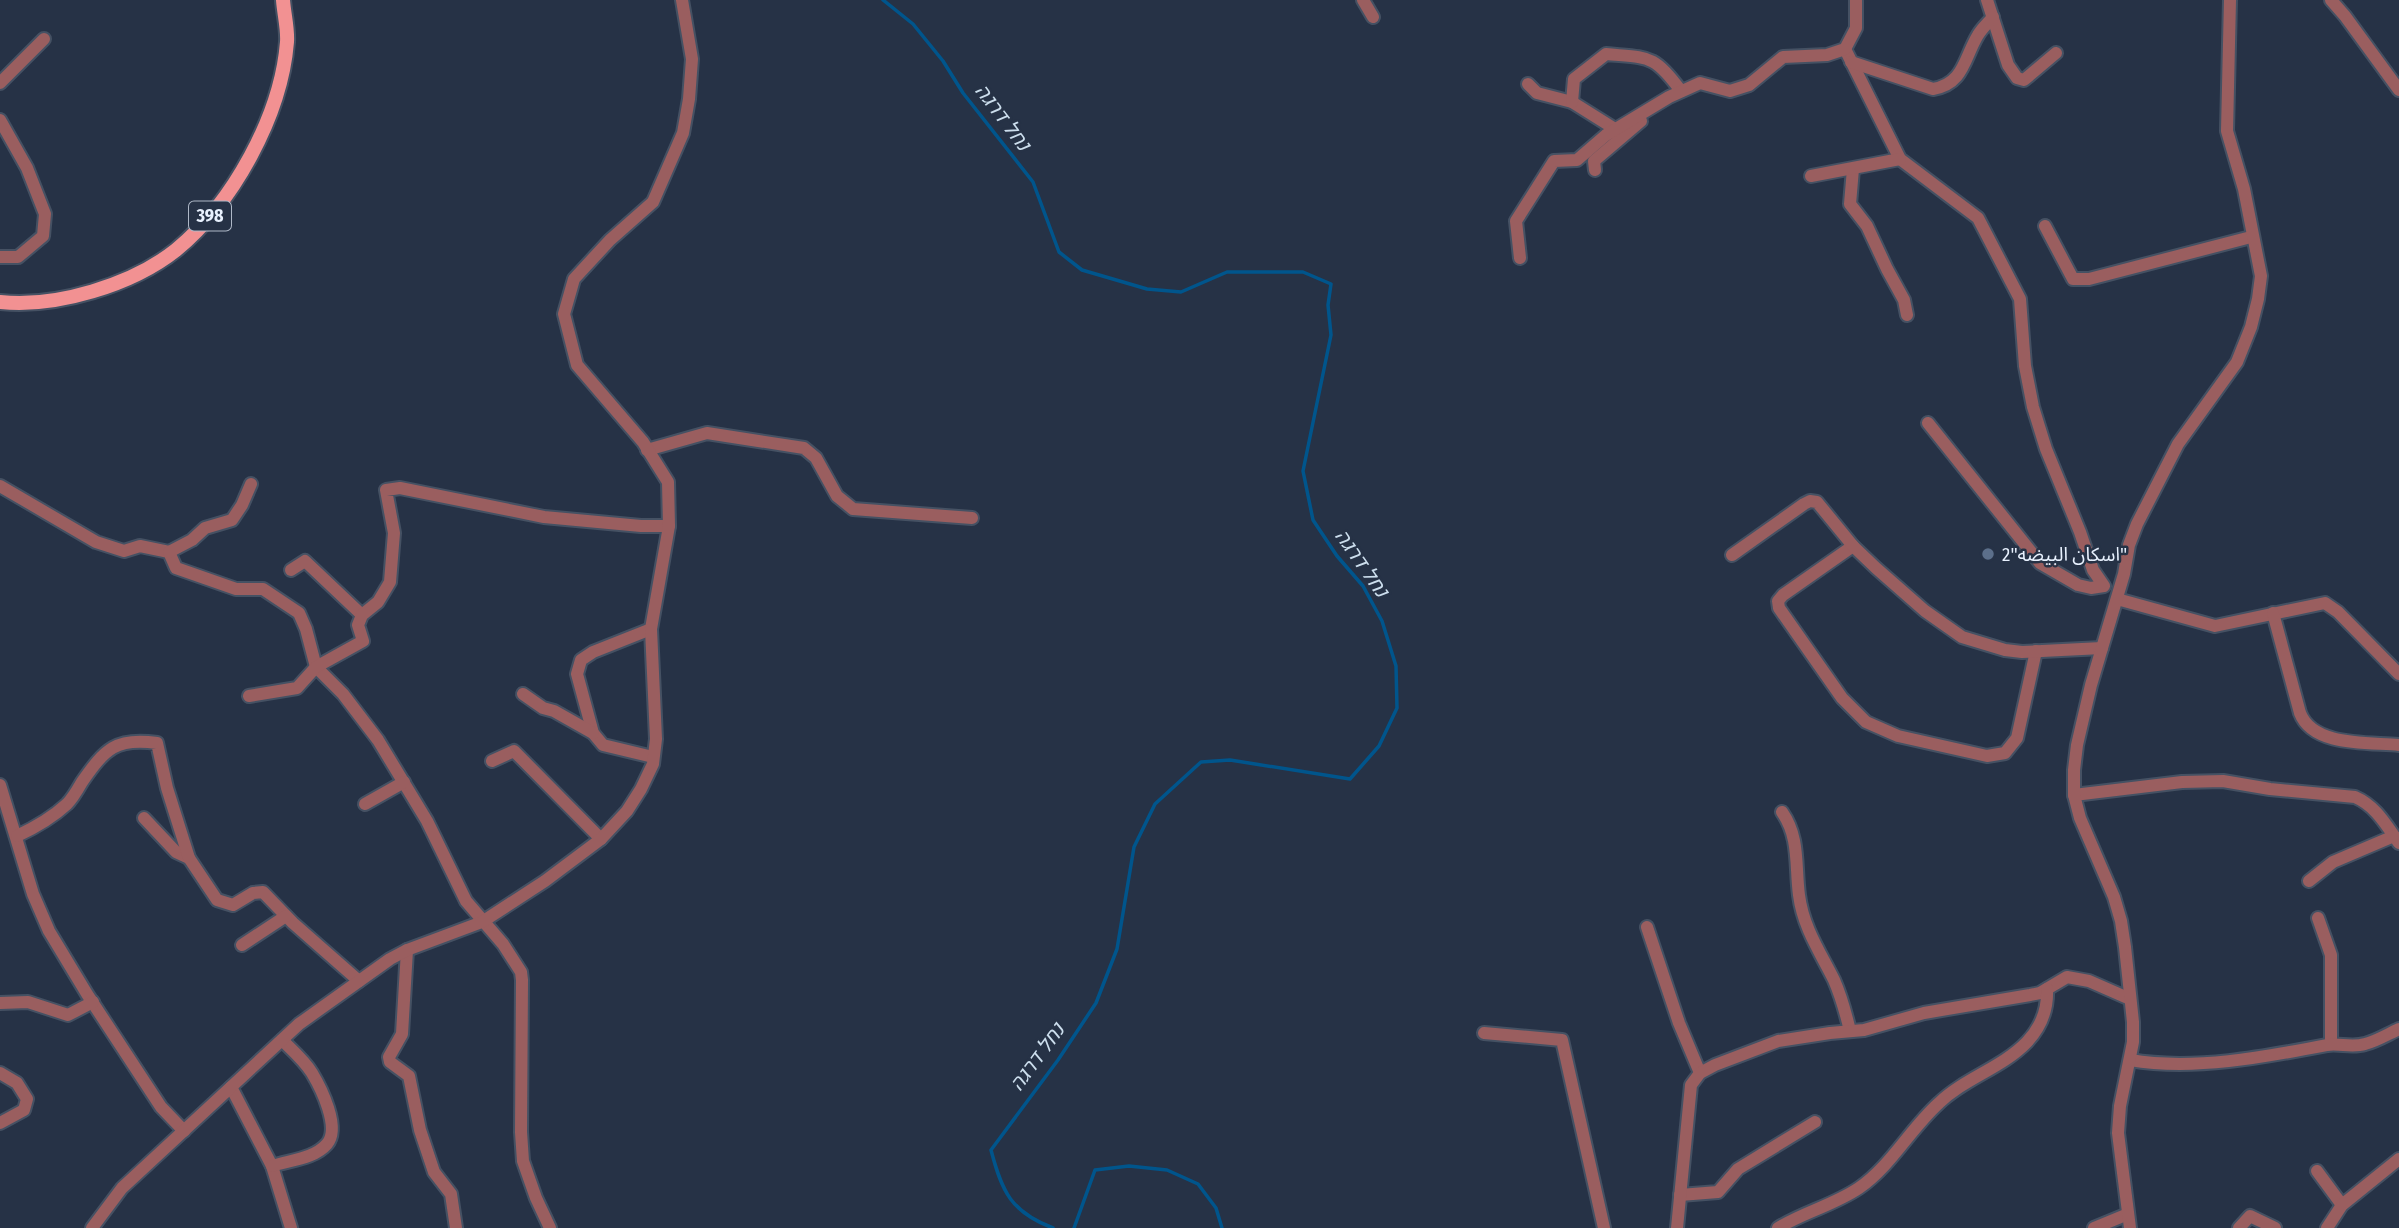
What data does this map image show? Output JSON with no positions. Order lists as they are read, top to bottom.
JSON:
{
  "streets": {
    "main road": ["398"]
  },
  "water": ["נחל דרגה"],
  "places": ["اسكان البيضه\"2\""]
}
